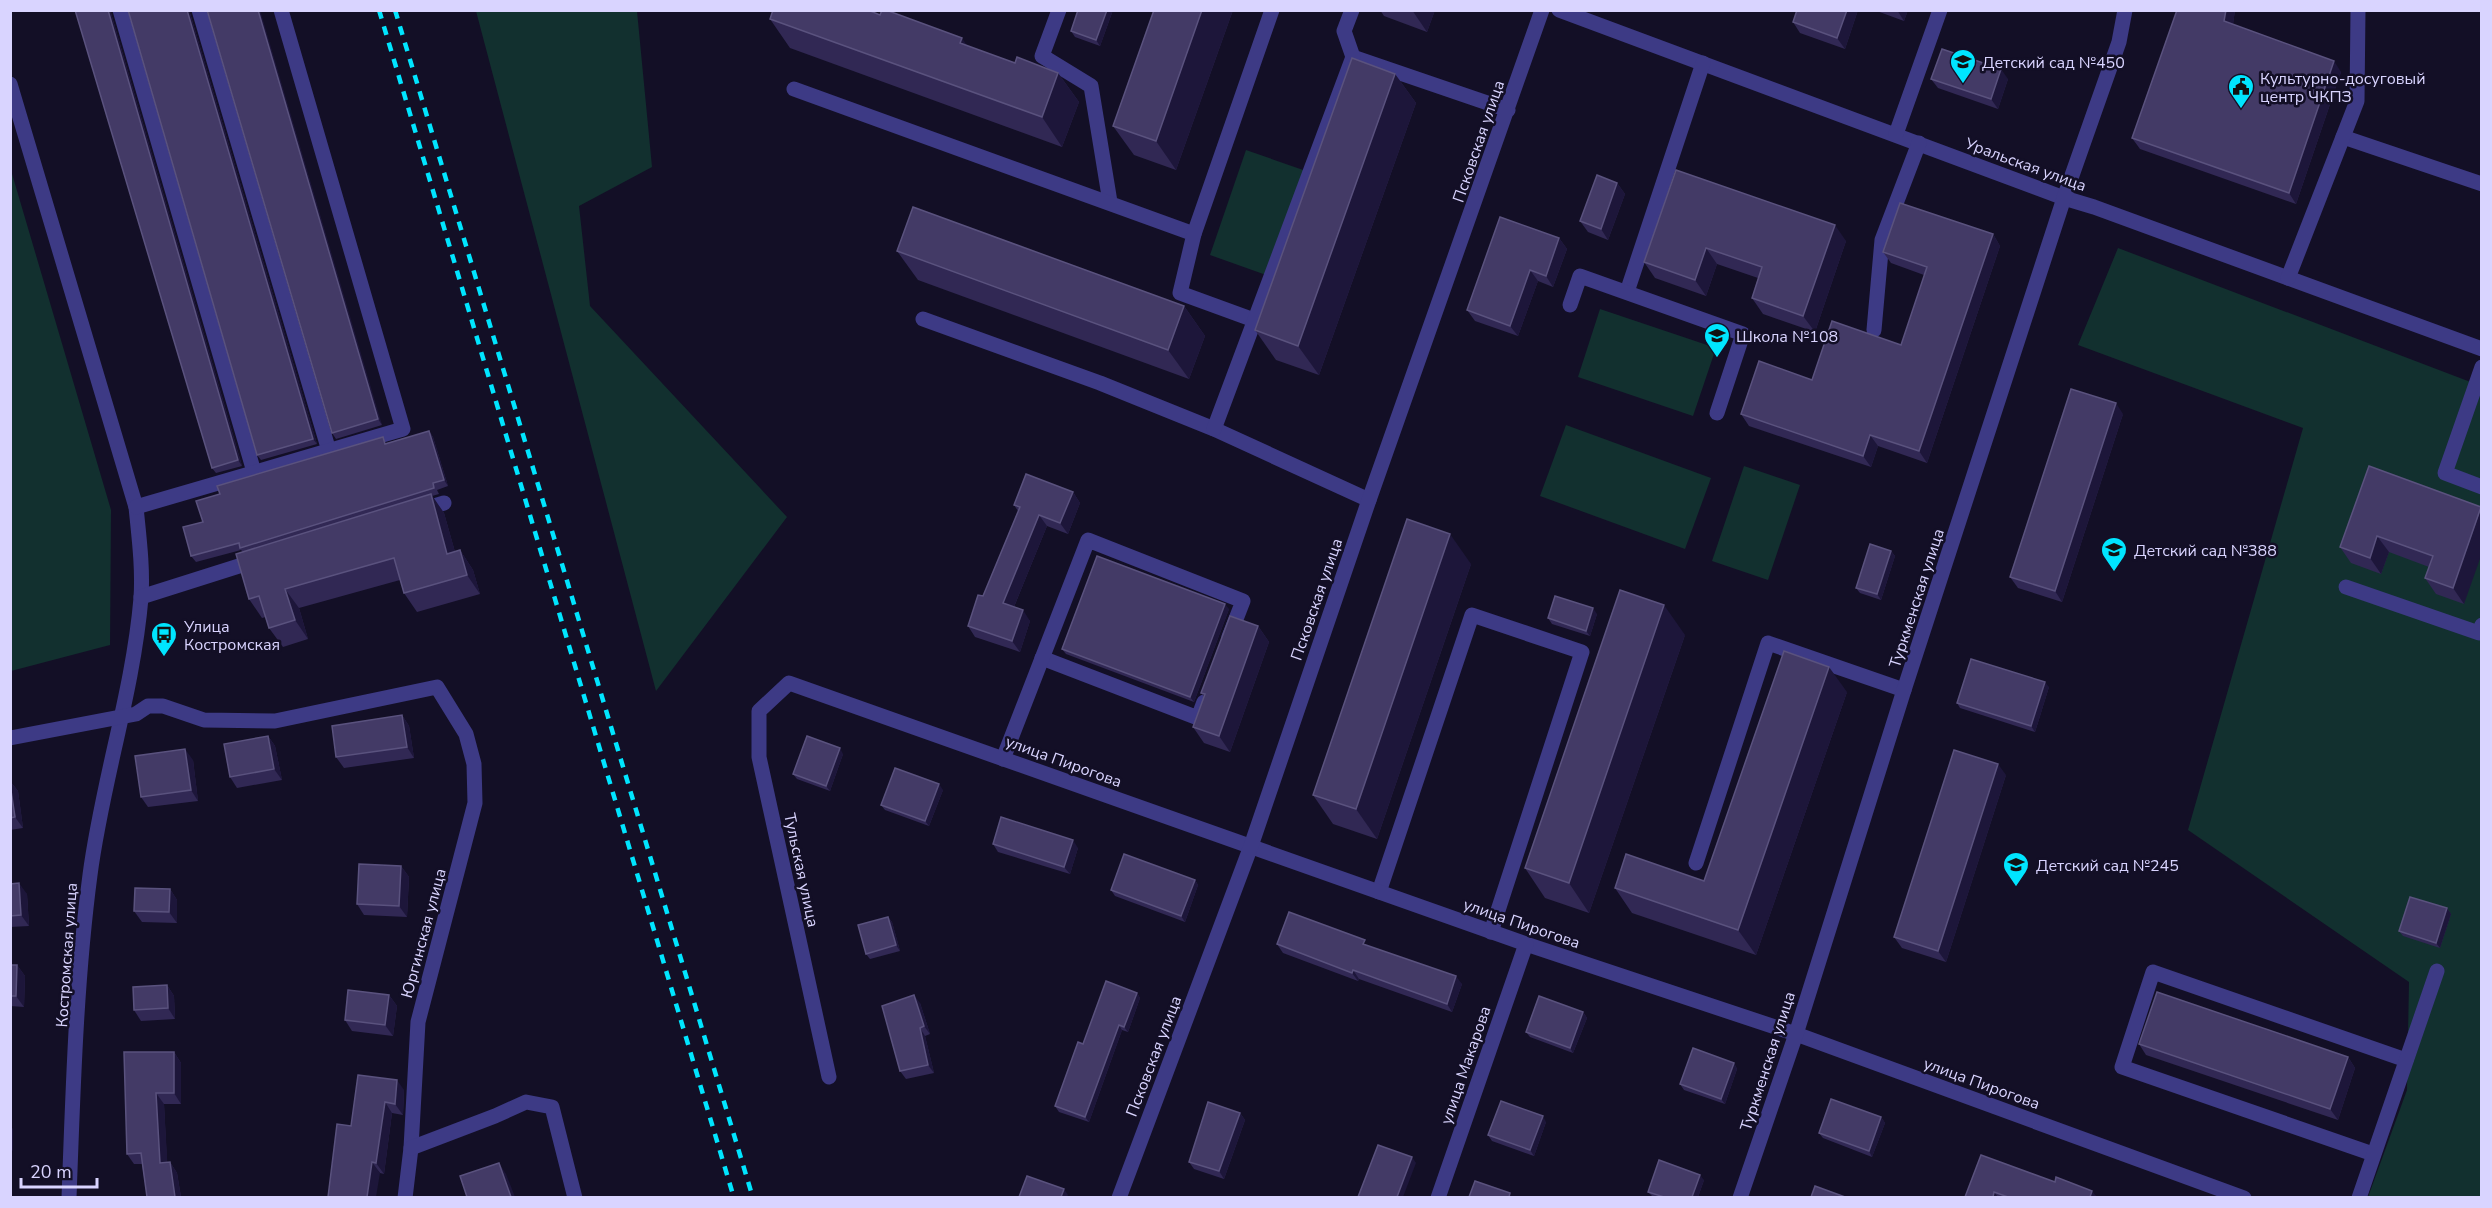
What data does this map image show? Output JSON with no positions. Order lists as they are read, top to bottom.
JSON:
{
  "streets": {
    "street": [
      "Псковская улица",
      "Уральская улица",
      "Туркменская улица",
      "улица Пирогова",
      "Тульская улица",
      "Юргинская улица",
      "Костромская улица",
      "улица Макарова"
    ]
  },
  "crossings": [
    ["Псковская улица", "улица Пирогова"],
    ["Уральская улица", "Туркменская улица"],
    ["Туркменская улица", "улица Пирогова"],
    ["улица Пирогова", "Тульская улица"],
    ["улица Пирогова", "улица Макарова"],
    ["Юргинская улица", "Костромская улица"]
  ],
  "places": {
    "school or university": [
      "Детский сад №450",
      "Школа №108",
      "Детский сад №388",
      "Детский сад №245"
    ],
    "public building": ["Культурно-досуговый центр ЧКПЗ"],
    "bus stop": ["Улица Костромская"]
  },
  "scale_bar": "20 m"
}
